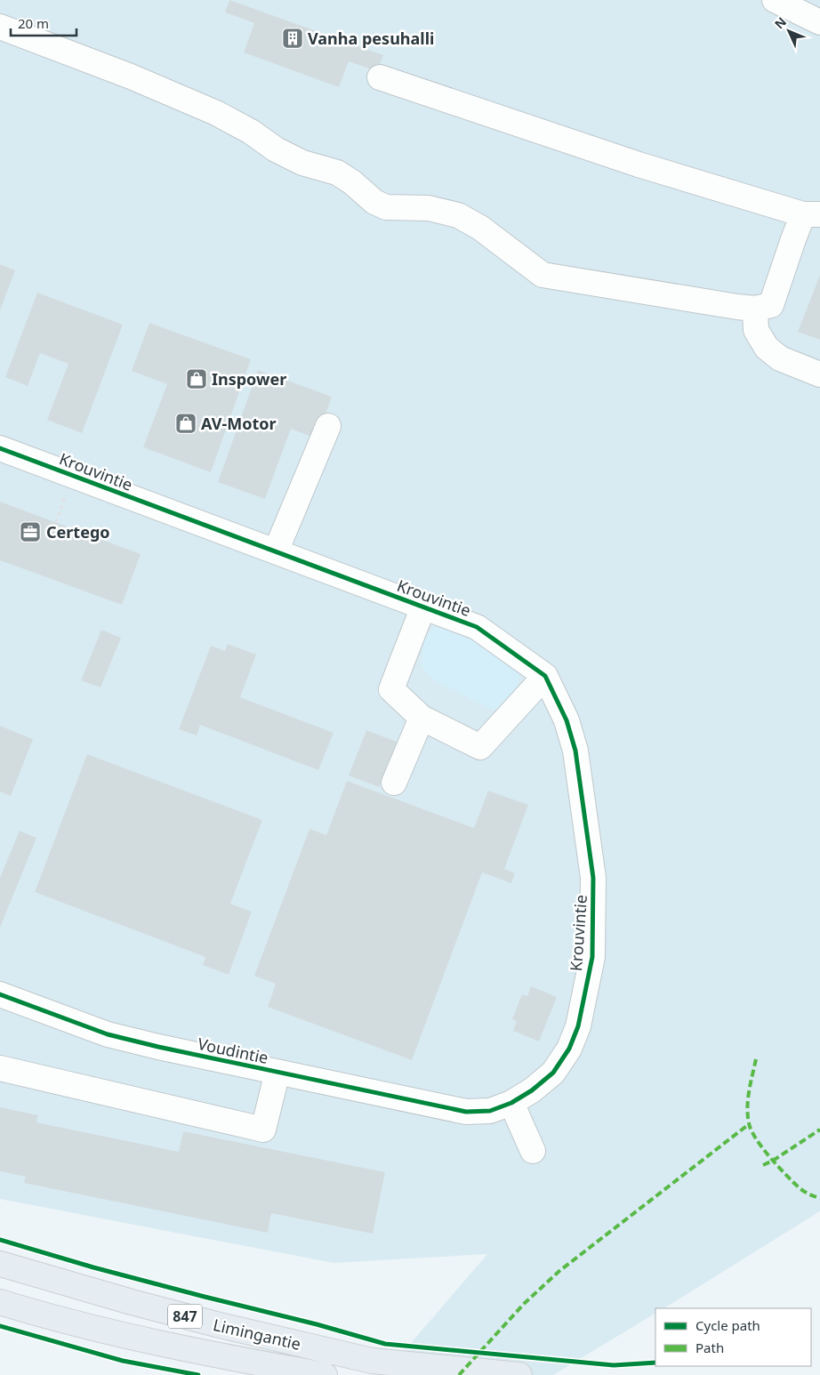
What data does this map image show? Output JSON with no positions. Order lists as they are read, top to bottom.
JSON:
{
  "streets": {
    "main road": ["847", "Limingantie"],
    "street": ["Krouvintie", "Voudintie"]
  },
  "crossings": [
    ["Krouvintie", "Voudintie"]
  ],
  "places": {
    "building": ["Vanha pesuhalli"],
    "shop": ["Inspower", "AV-Motor"],
    "office": ["Certego"]
  },
  "legend": ["Cycle path", "Path"],
  "scale_bar": "20 m",
  "north": "top left"
}
